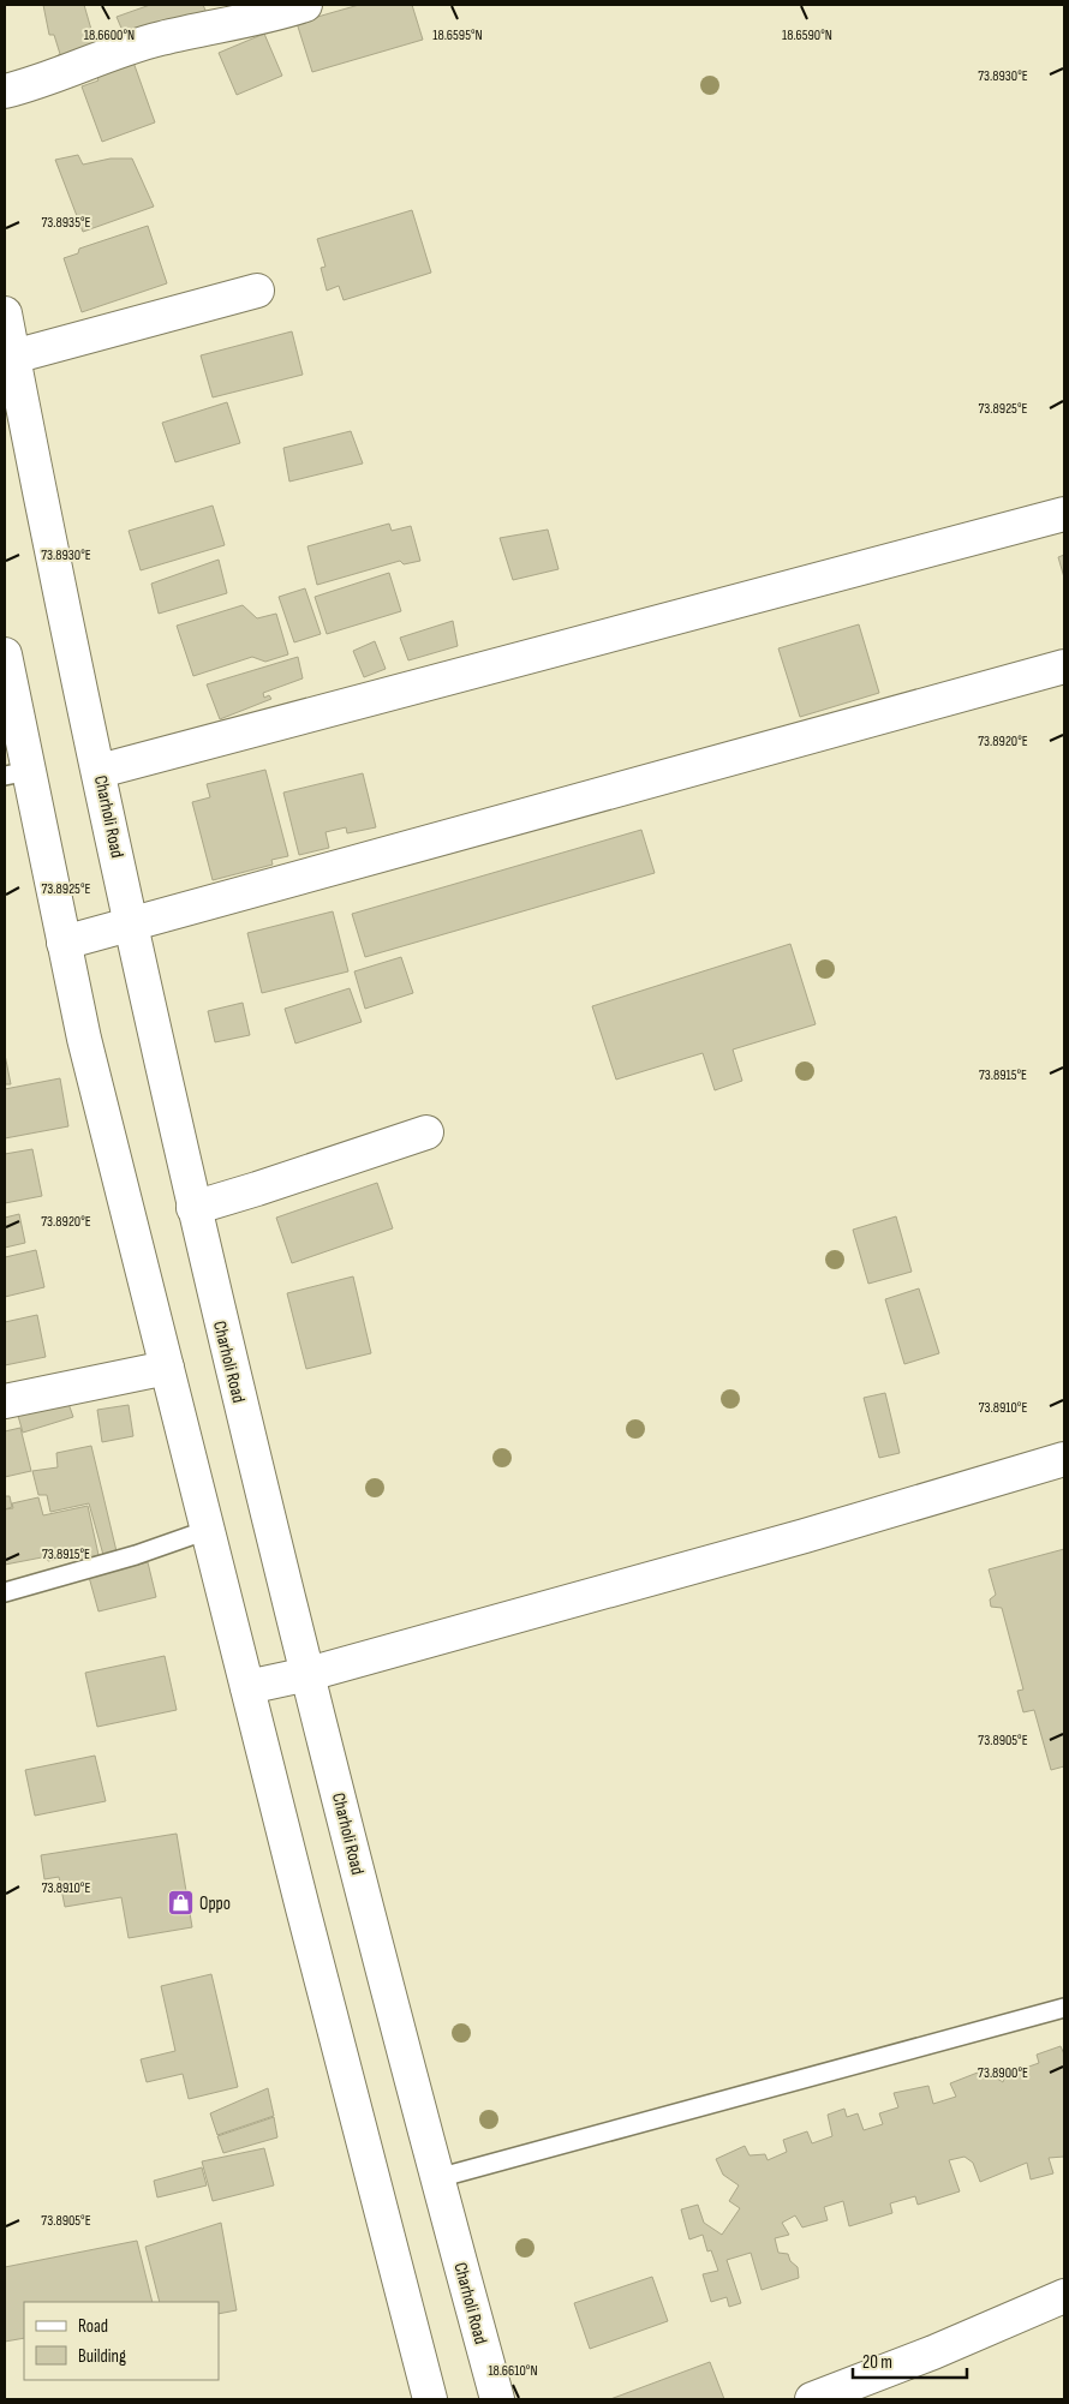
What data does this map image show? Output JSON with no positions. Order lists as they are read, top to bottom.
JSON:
{
  "streets": {
    "street": ["Charholi Road"]
  },
  "places": {
    "shop": ["Oppo"]
  },
  "legend": ["Road", "Building"],
  "scale_bar": "20 m",
  "coordinates": [
    "18.6600°N",
    "18.6590°N",
    "18.6595°N",
    "73.8930°E",
    "73.8935°E",
    "73.8925°E",
    "73.8920°E",
    "73.8915°E",
    "73.8910°E",
    "73.8905°E",
    "73.8900°E",
    "18.6610°N"
  ]
}
